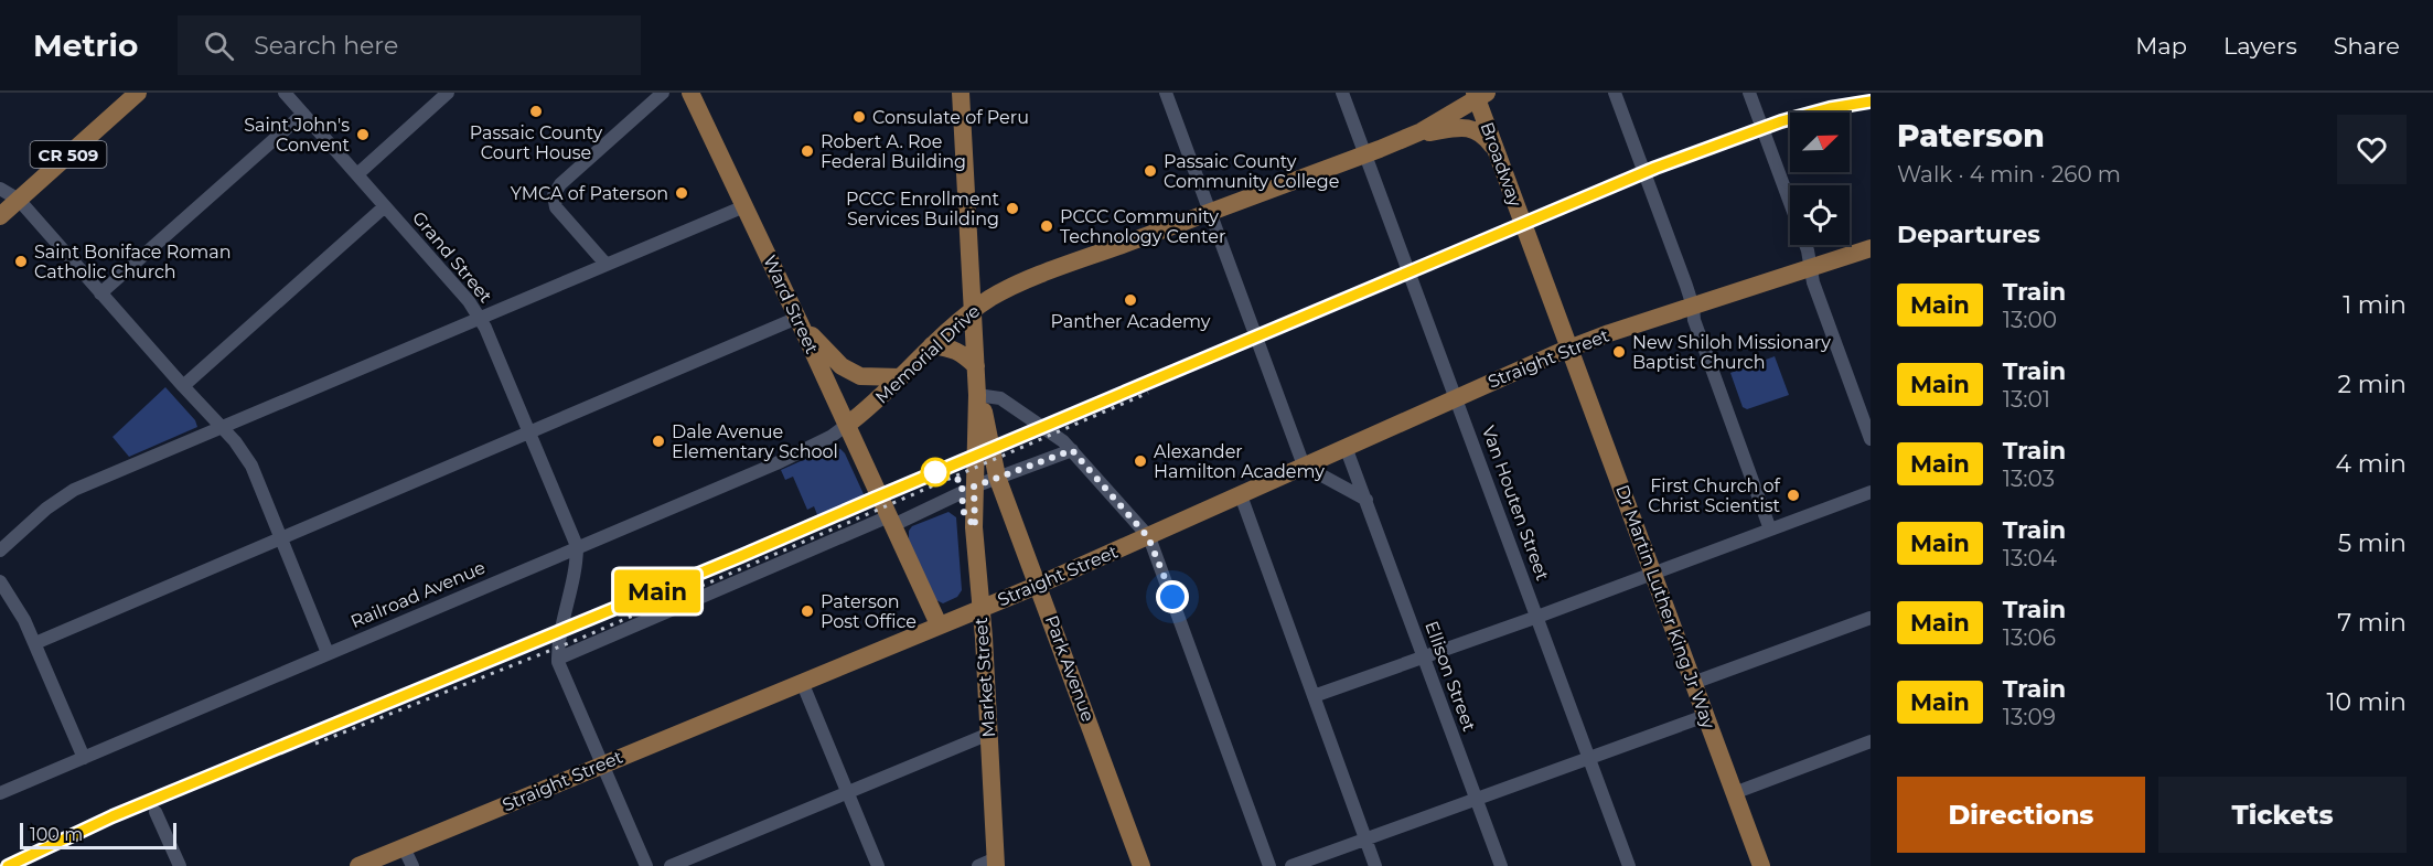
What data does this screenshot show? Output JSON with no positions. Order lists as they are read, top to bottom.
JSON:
{
  "streets": {
    "main road": [
      "CR 509",
      "Broadway",
      "Ward Street",
      "Memorial Drive",
      "Straight Street",
      "Dr Martin Luther King Jr Way",
      "Park Avenue",
      "Market Street"
    ],
    "street": [
      "Grand Street",
      "Van Houten Street",
      "Railroad Avenue",
      "Ellison Street"
    ]
  },
  "crossings": [
    ["Broadway", "Memorial Drive"],
    ["Broadway", "Straight Street"],
    ["Broadway", "Dr Martin Luther King Jr Way"],
    ["Grand Street", "Railroad Avenue"],
    ["Ward Street", "Memorial Drive"],
    ["Ward Street", "Straight Street"],
    ["Ward Street", "Railroad Avenue"],
    ["Memorial Drive", "Van Houten Street"],
    ["Memorial Drive", "Railroad Avenue"],
    ["Memorial Drive", "Market Street"],
    ["Straight Street", "Van Houten Street"],
    ["Straight Street", "Dr Martin Luther King Jr Way"],
    ["Straight Street", "Park Avenue"],
    ["Straight Street", "Ellison Street"],
    ["Straight Street", "Market Street"],
    ["Park Avenue", "Market Street"]
  ],
  "places": [
    "Passaic County Court House",
    "Consulate of Peru",
    "Saint John's Convent",
    "Robert A. Roe Federal Building",
    "Passaic County Community College",
    "YMCA of Paterson",
    "PCCC Enrollment Services Building",
    "PCCC Community Technology Center",
    "Saint Boniface Roman Catholic Church",
    "Panther Academy",
    "New Shiloh Missionary Baptist Church",
    "Dale Avenue Elementary School",
    "Alexander Hamilton Academy",
    "First Church of Christ Scientist",
    "Paterson Post Office"
  ],
  "scale_bar": "100 m",
  "north": "top right",
  "page": {
    "header": "Metrio",
    "search": "Search here",
    "nav": ["Map", "Layers", "Share"],
    "on_map": "Main",
    "heading": [
      ["Paterson", "Walk · 4 min · 260 m"],
      "Departures"
    ],
    "list": [
      {
        "mark": "Main",
        "name": "Train",
        "note": "13:00",
        "value": "1 min"
      },
      {
        "mark": "Main",
        "name": "Train",
        "note": "13:01",
        "value": "2 min"
      },
      {
        "mark": "Main",
        "name": "Train",
        "note": "13:03",
        "value": "4 min"
      },
      {
        "mark": "Main",
        "name": "Train",
        "note": "13:04",
        "value": "5 min"
      },
      {
        "mark": "Main",
        "name": "Train",
        "note": "13:06",
        "value": "7 min"
      },
      {
        "mark": "Main",
        "name": "Train",
        "note": "13:09",
        "value": "10 min"
      }
    ],
    "buttons": ["Directions", "Tickets"],
    "scale": "100 m"
  }
}
